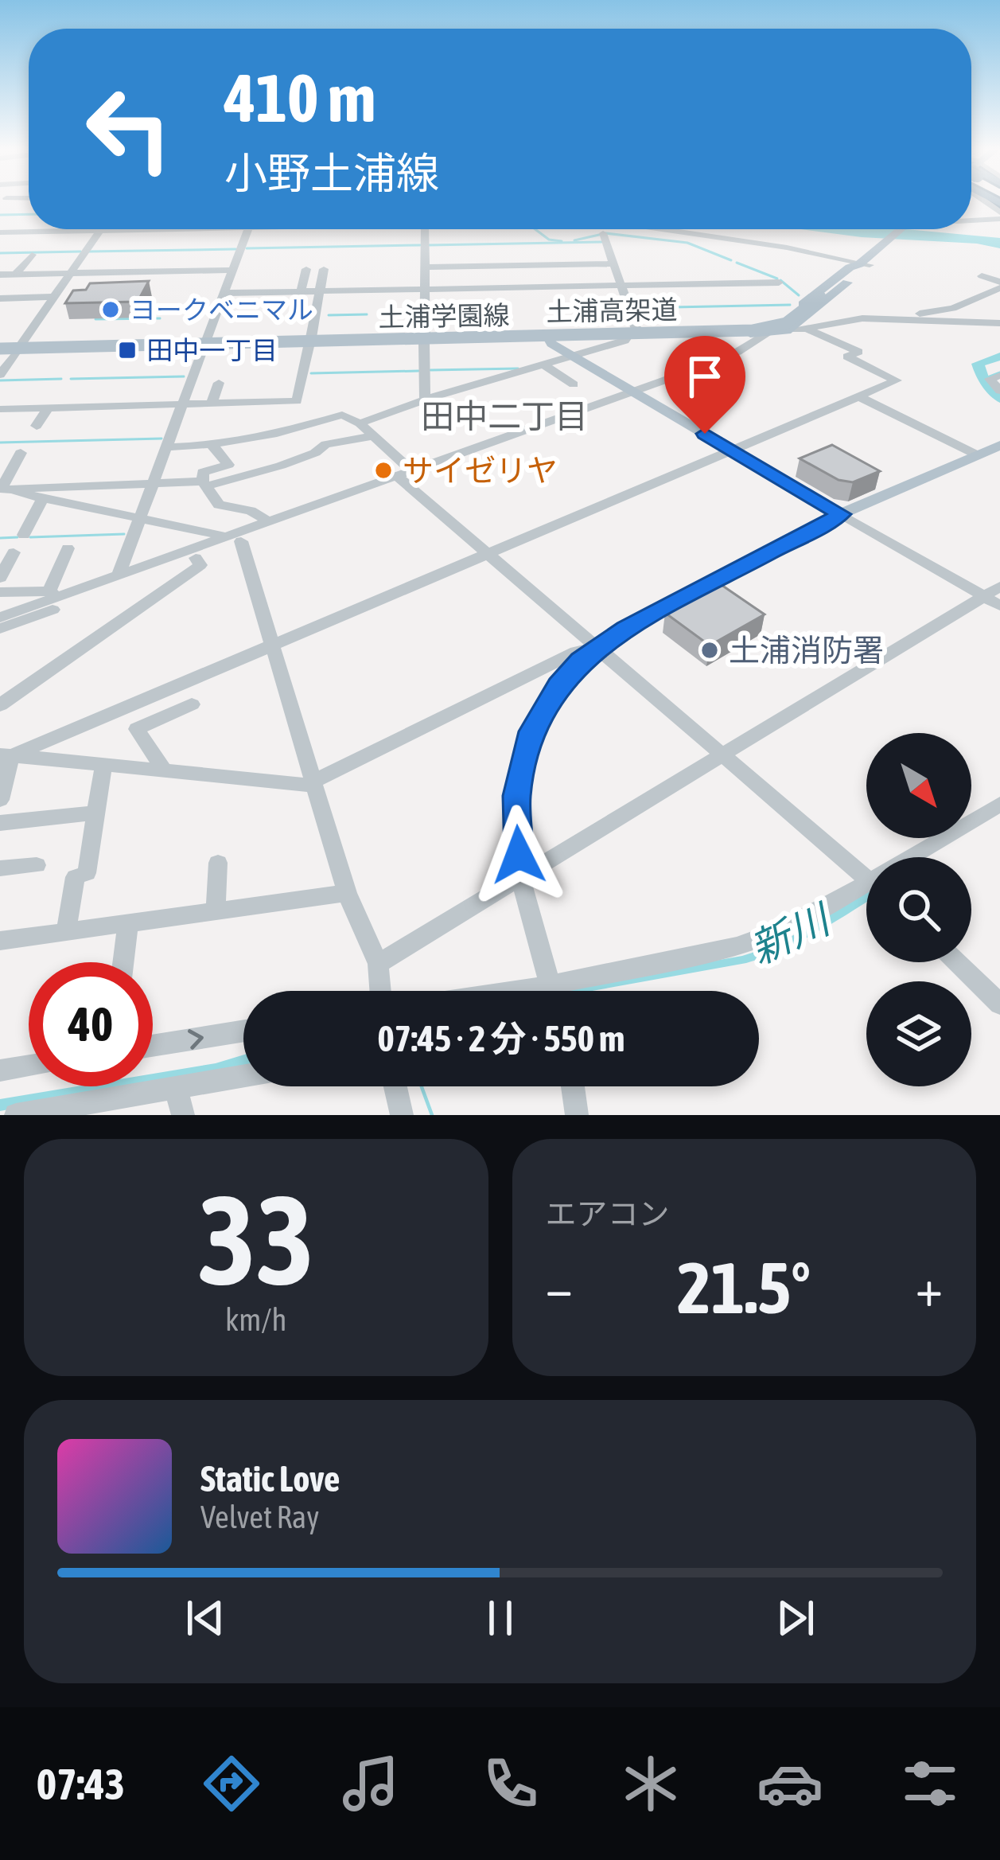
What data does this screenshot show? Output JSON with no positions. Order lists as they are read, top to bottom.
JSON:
{
  "streets": {
    "main road": ["土浦高架道", "土浦学園線"]
  },
  "crossings": [
    ["土浦高架道", "土浦学園線"]
  ],
  "districts": ["田中二丁目"],
  "water": ["新川"],
  "places": {
    "other": ["ヨークベニマル", "サイゼリヤ", "土浦消防署"],
    "transit": ["田中一丁目"]
  },
  "north": "bottom right",
  "page": {
    "turn": ["410 m", "小野土浦線"],
    "limit": "40",
    "trip": "07:45 · 2 分 · 550 m",
    "tile": [
      ["33", "km/h"],
      "エアコン"
    ],
    "heat": ["−", "21.5°", "+"],
    "song": ["Static Love", "Velvet Ray"],
    "tabs": "07:43"
  }
}
